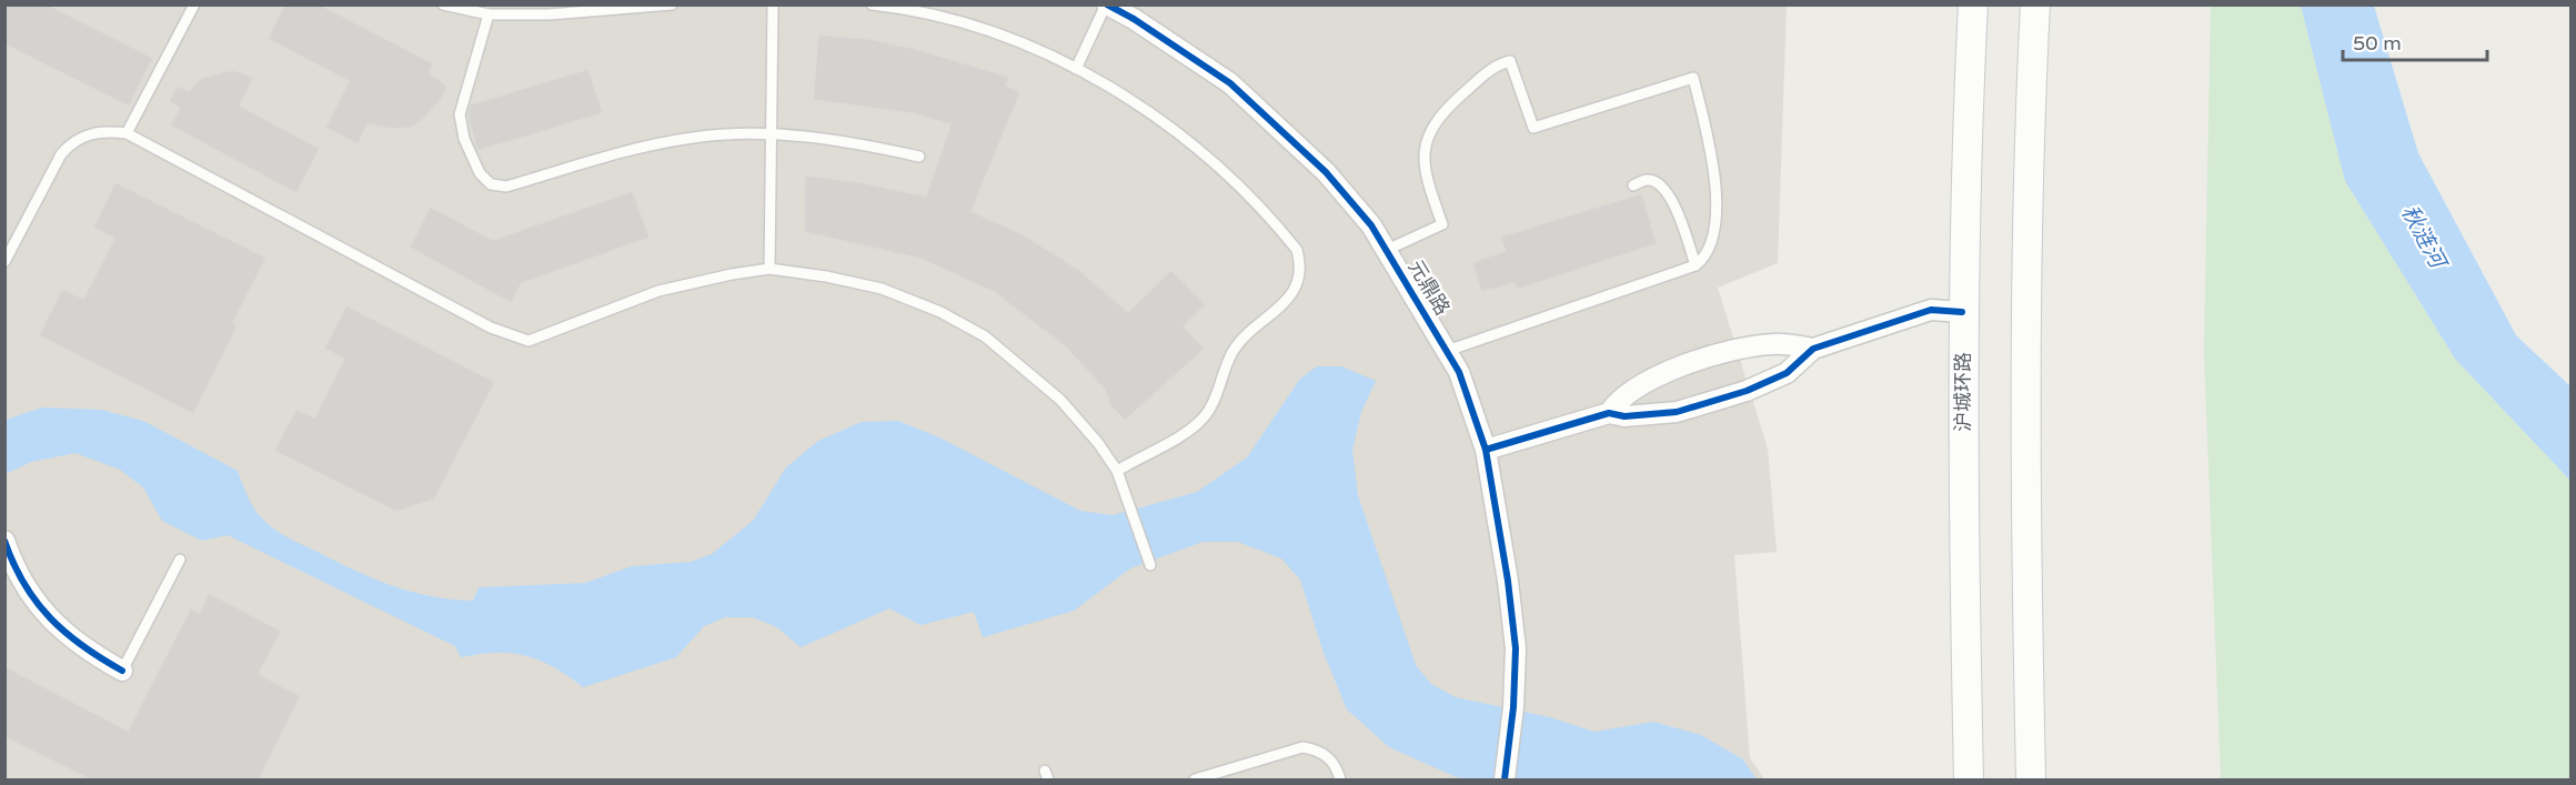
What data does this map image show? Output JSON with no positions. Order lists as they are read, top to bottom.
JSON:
{
  "streets": {
    "main road": ["沪城环路"],
    "street": ["元鼎路"]
  },
  "water": ["秋涟河"],
  "scale_bar": "50 m"
}
